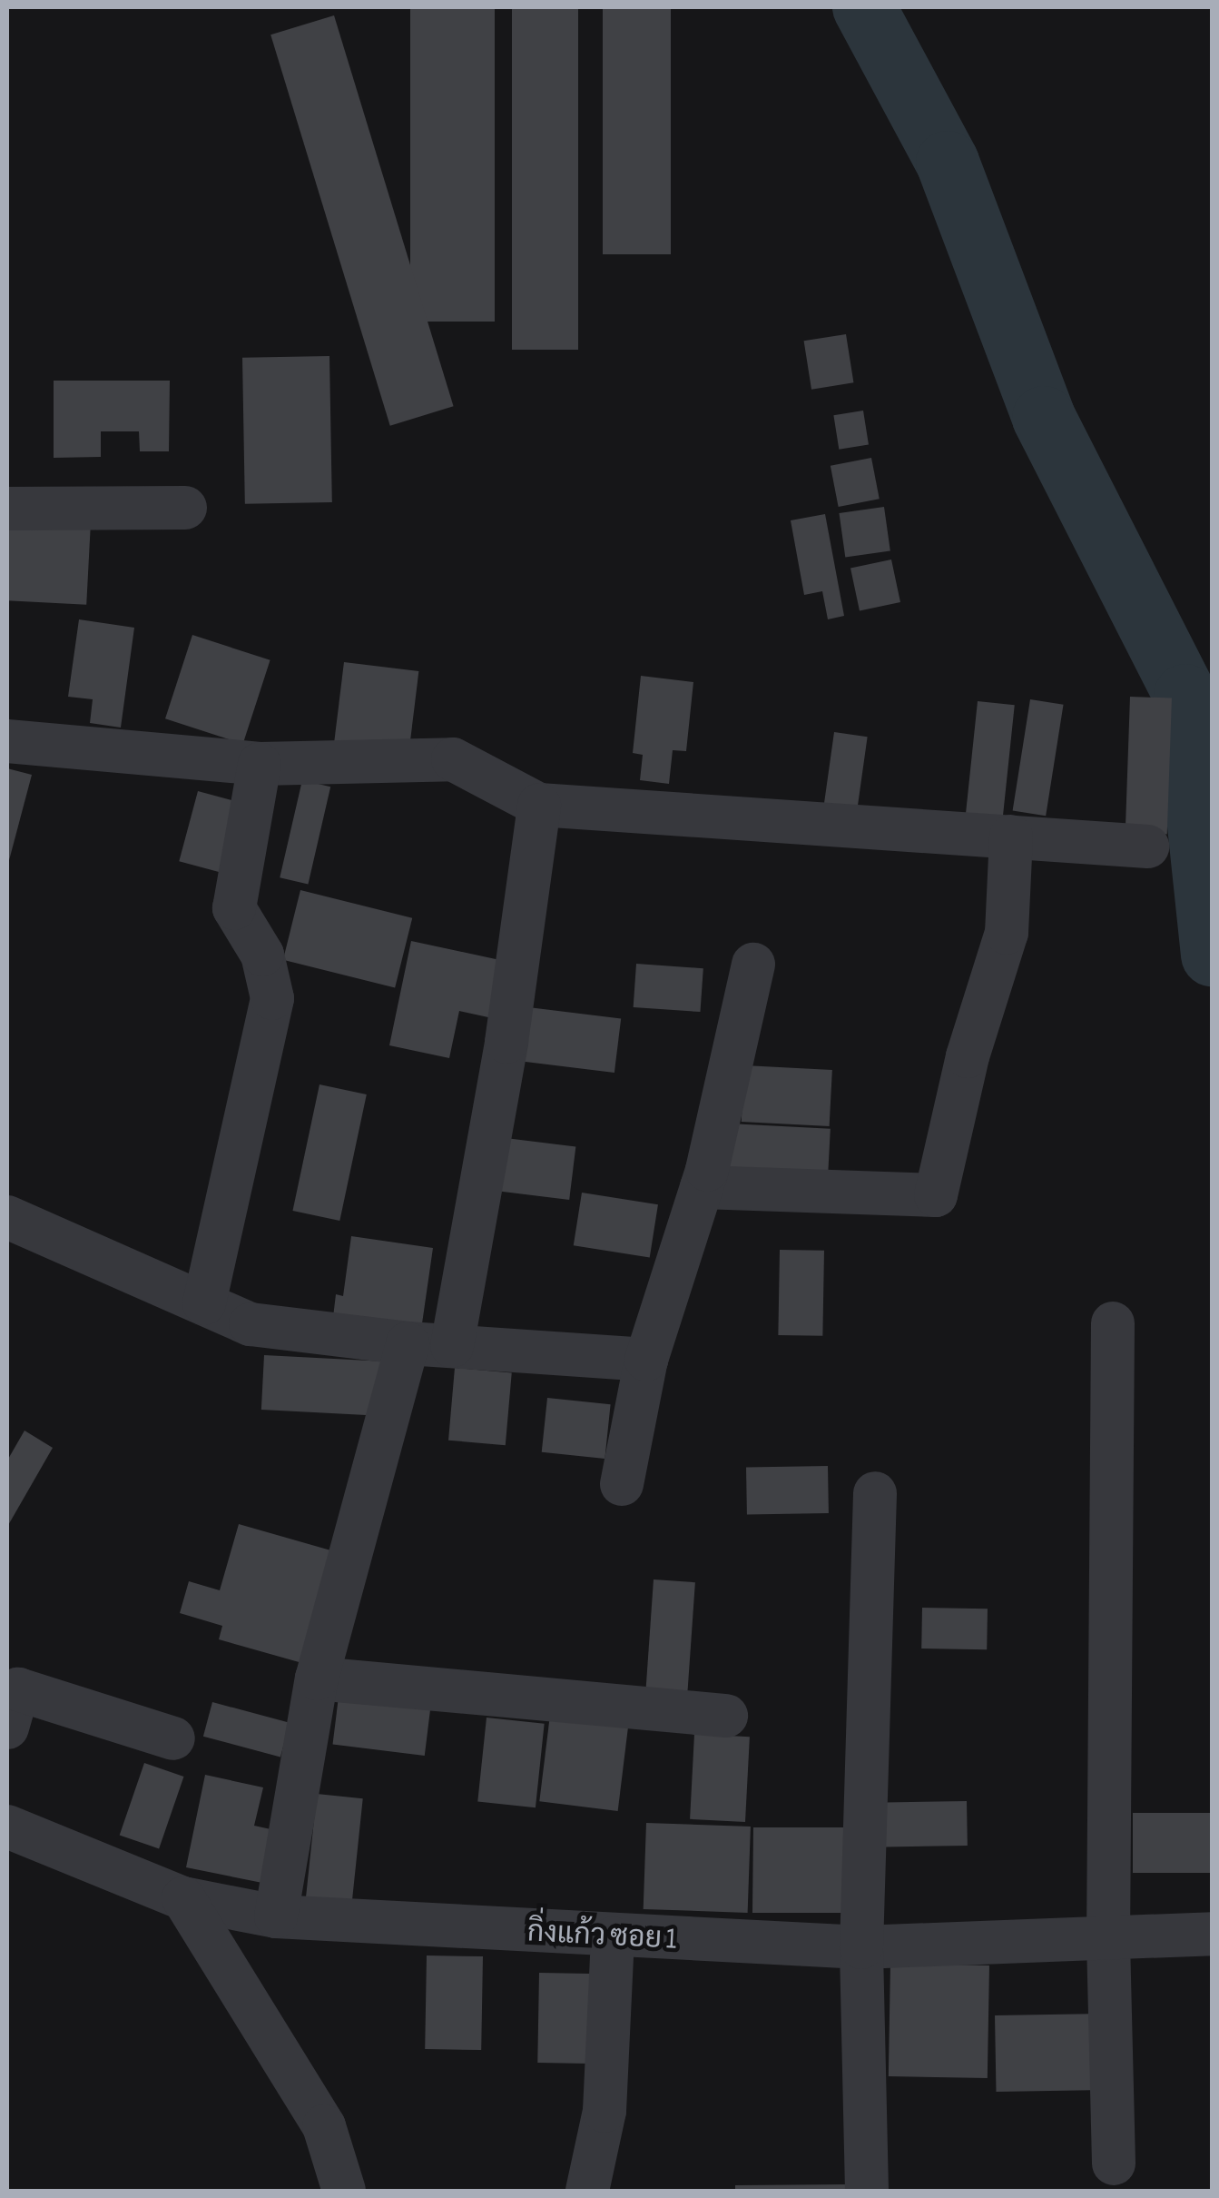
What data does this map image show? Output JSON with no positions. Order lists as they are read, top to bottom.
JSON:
{
  "streets": {
    "street": ["กิ่งแก้ว ซอย 1"]
  }
}
